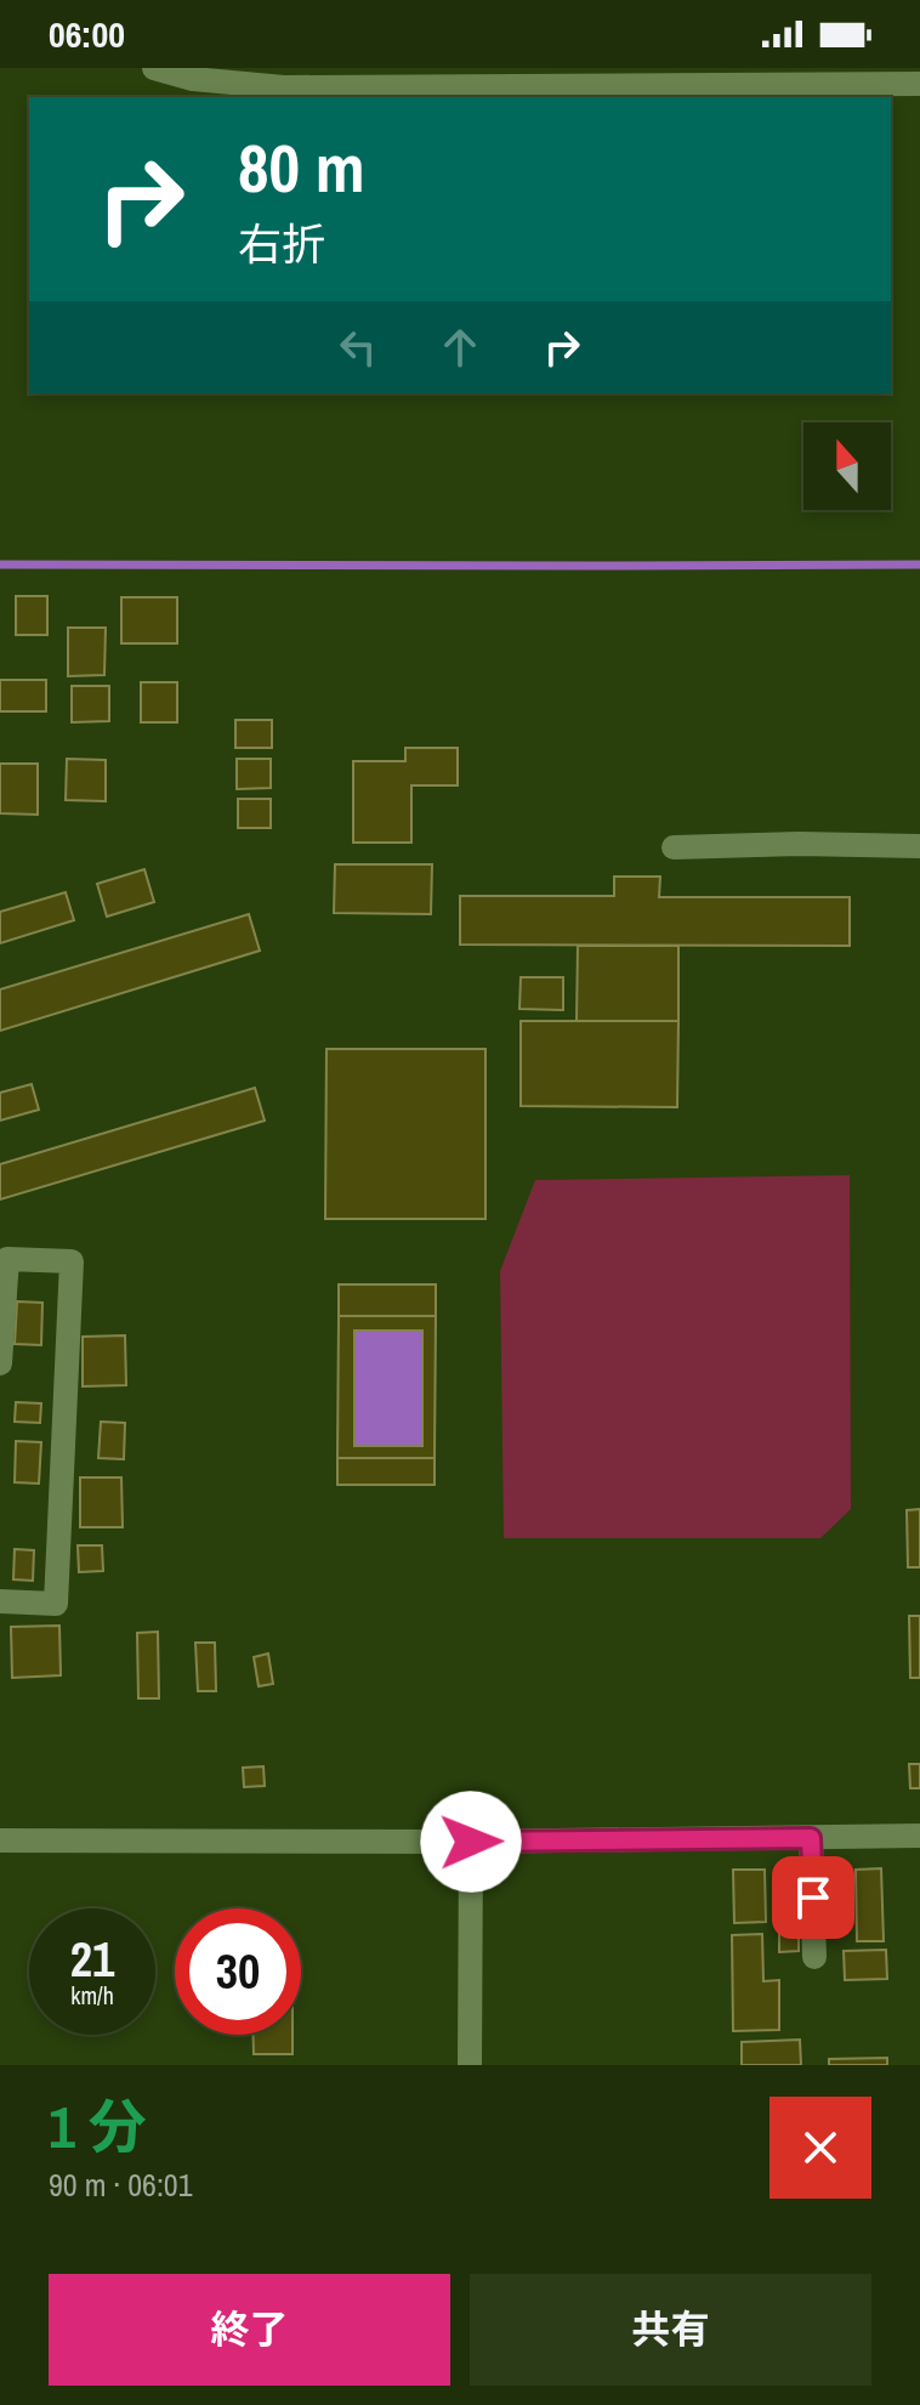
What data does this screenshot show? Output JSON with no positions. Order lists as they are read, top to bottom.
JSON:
{
  "north": "top",
  "page": {
    "status": "06:00",
    "turn": ["80 m", "右折"],
    "speed": "21 km/h",
    "limit": "30",
    "heading": ["1 分", "90 m · 06:01"],
    "buttons": ["終了", "共有"]
  }
}
